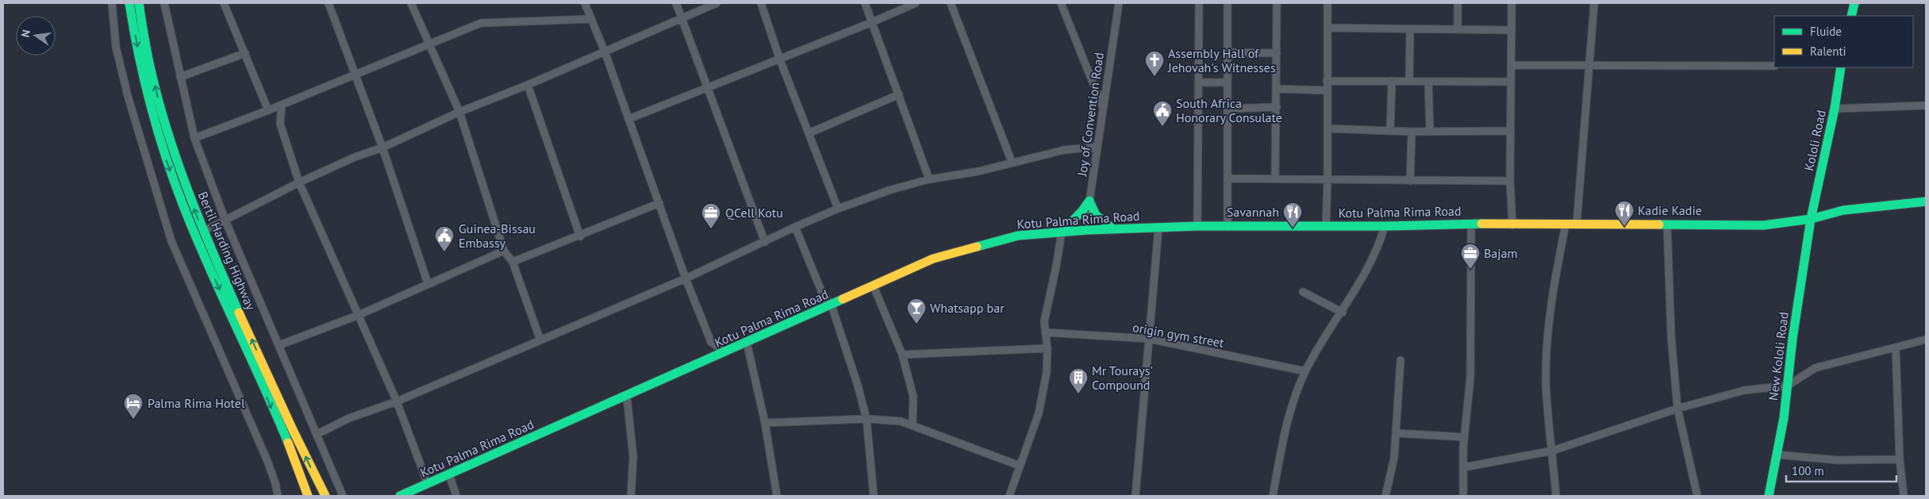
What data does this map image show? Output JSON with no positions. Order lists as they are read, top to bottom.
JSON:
{
  "streets": {
    "street": [
      "Joy of Convention Road",
      "Kololi Road",
      "Kotu Palma Rima Road",
      "Bertil Harding Highway",
      "origin gym street",
      "New Kololi Road"
    ]
  },
  "crossings": [
    ["Joy of Convention Road", "Kotu Palma Rima Road"],
    ["Kololi Road", "Kotu Palma Rima Road"],
    ["Kololi Road", "New Kololi Road"],
    ["Kotu Palma Rima Road", "New Kololi Road"]
  ],
  "places": {
    "church": ["Assembly Hall of Jehovah's Witnesses"],
    "public building": ["South Africa Honorary Consulate", "Guinea-Bissau Embassy"],
    "restaurant": ["Kadie Kadie", "Savannah"],
    "office": ["QCell Kotu", "Bajam"],
    "bar": ["Whatsapp bar"],
    "building": ["Mr Tourays' Compound"],
    "hotel": ["Palma Rima Hotel"]
  },
  "legend": ["Fluide", "Ralenti"],
  "scale_bar": "100 m",
  "north": "left"
}
